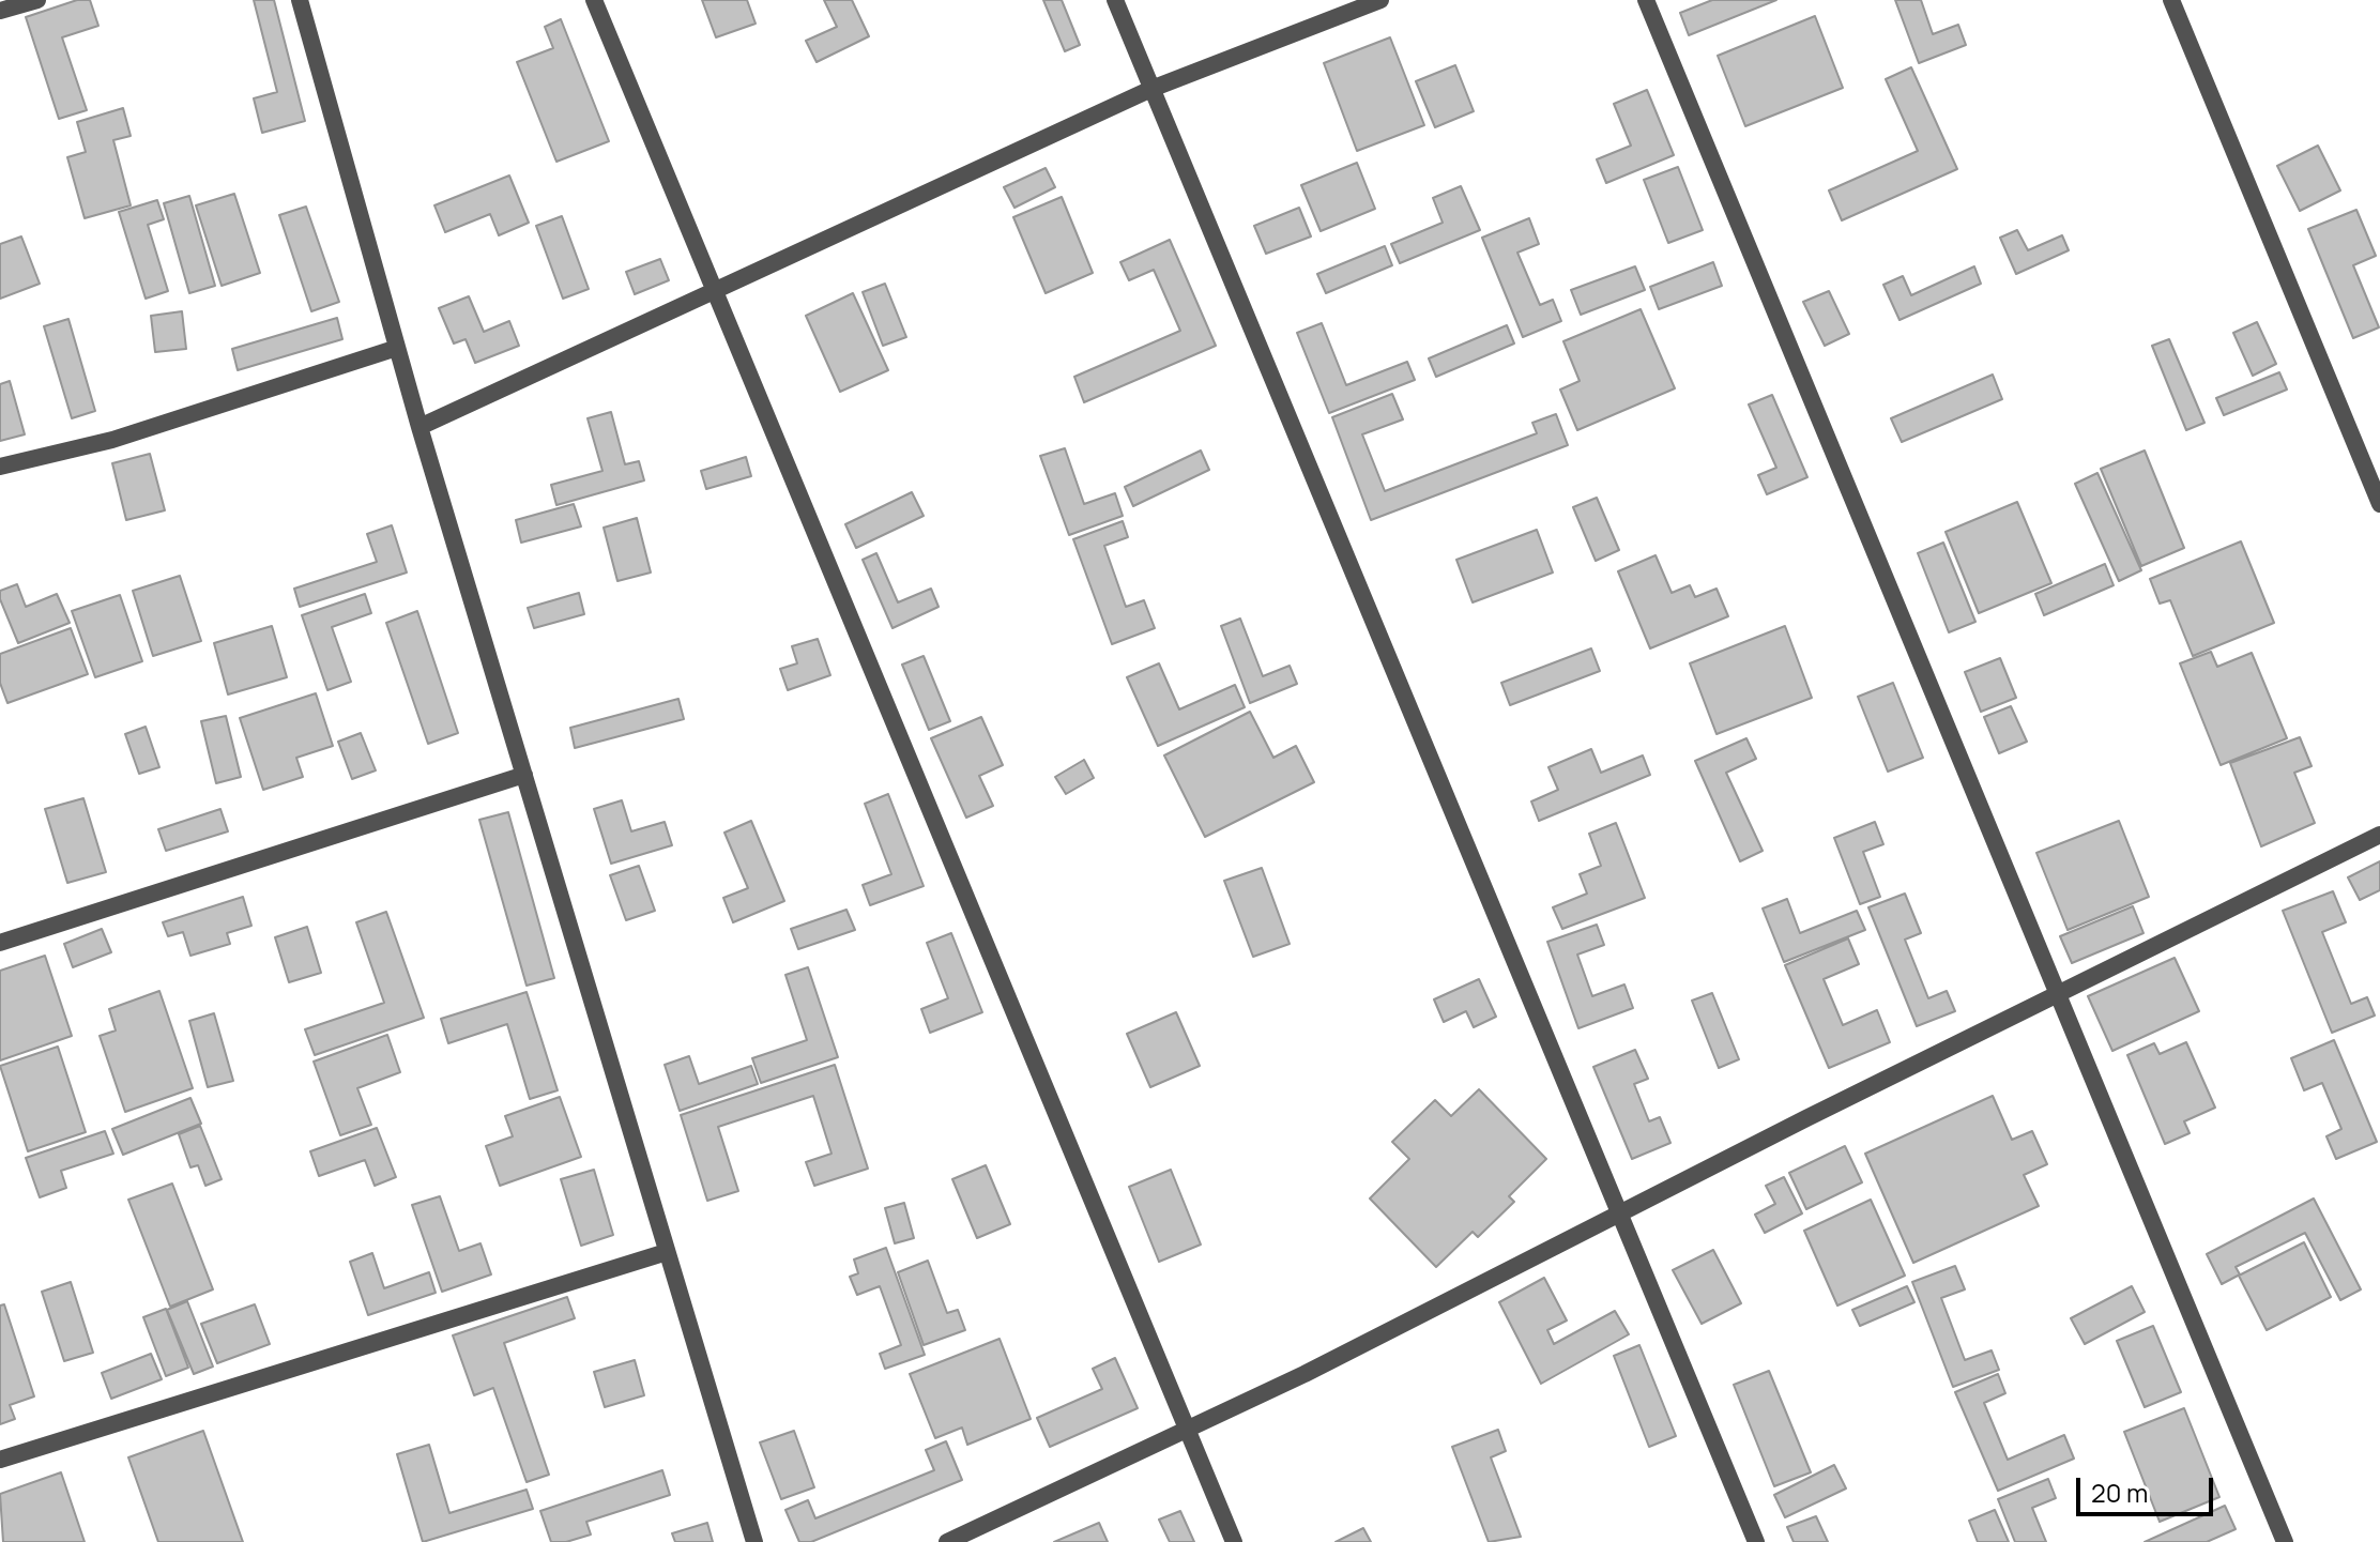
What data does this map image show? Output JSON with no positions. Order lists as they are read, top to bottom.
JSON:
{
  "scale_bar": "20 m"
}
